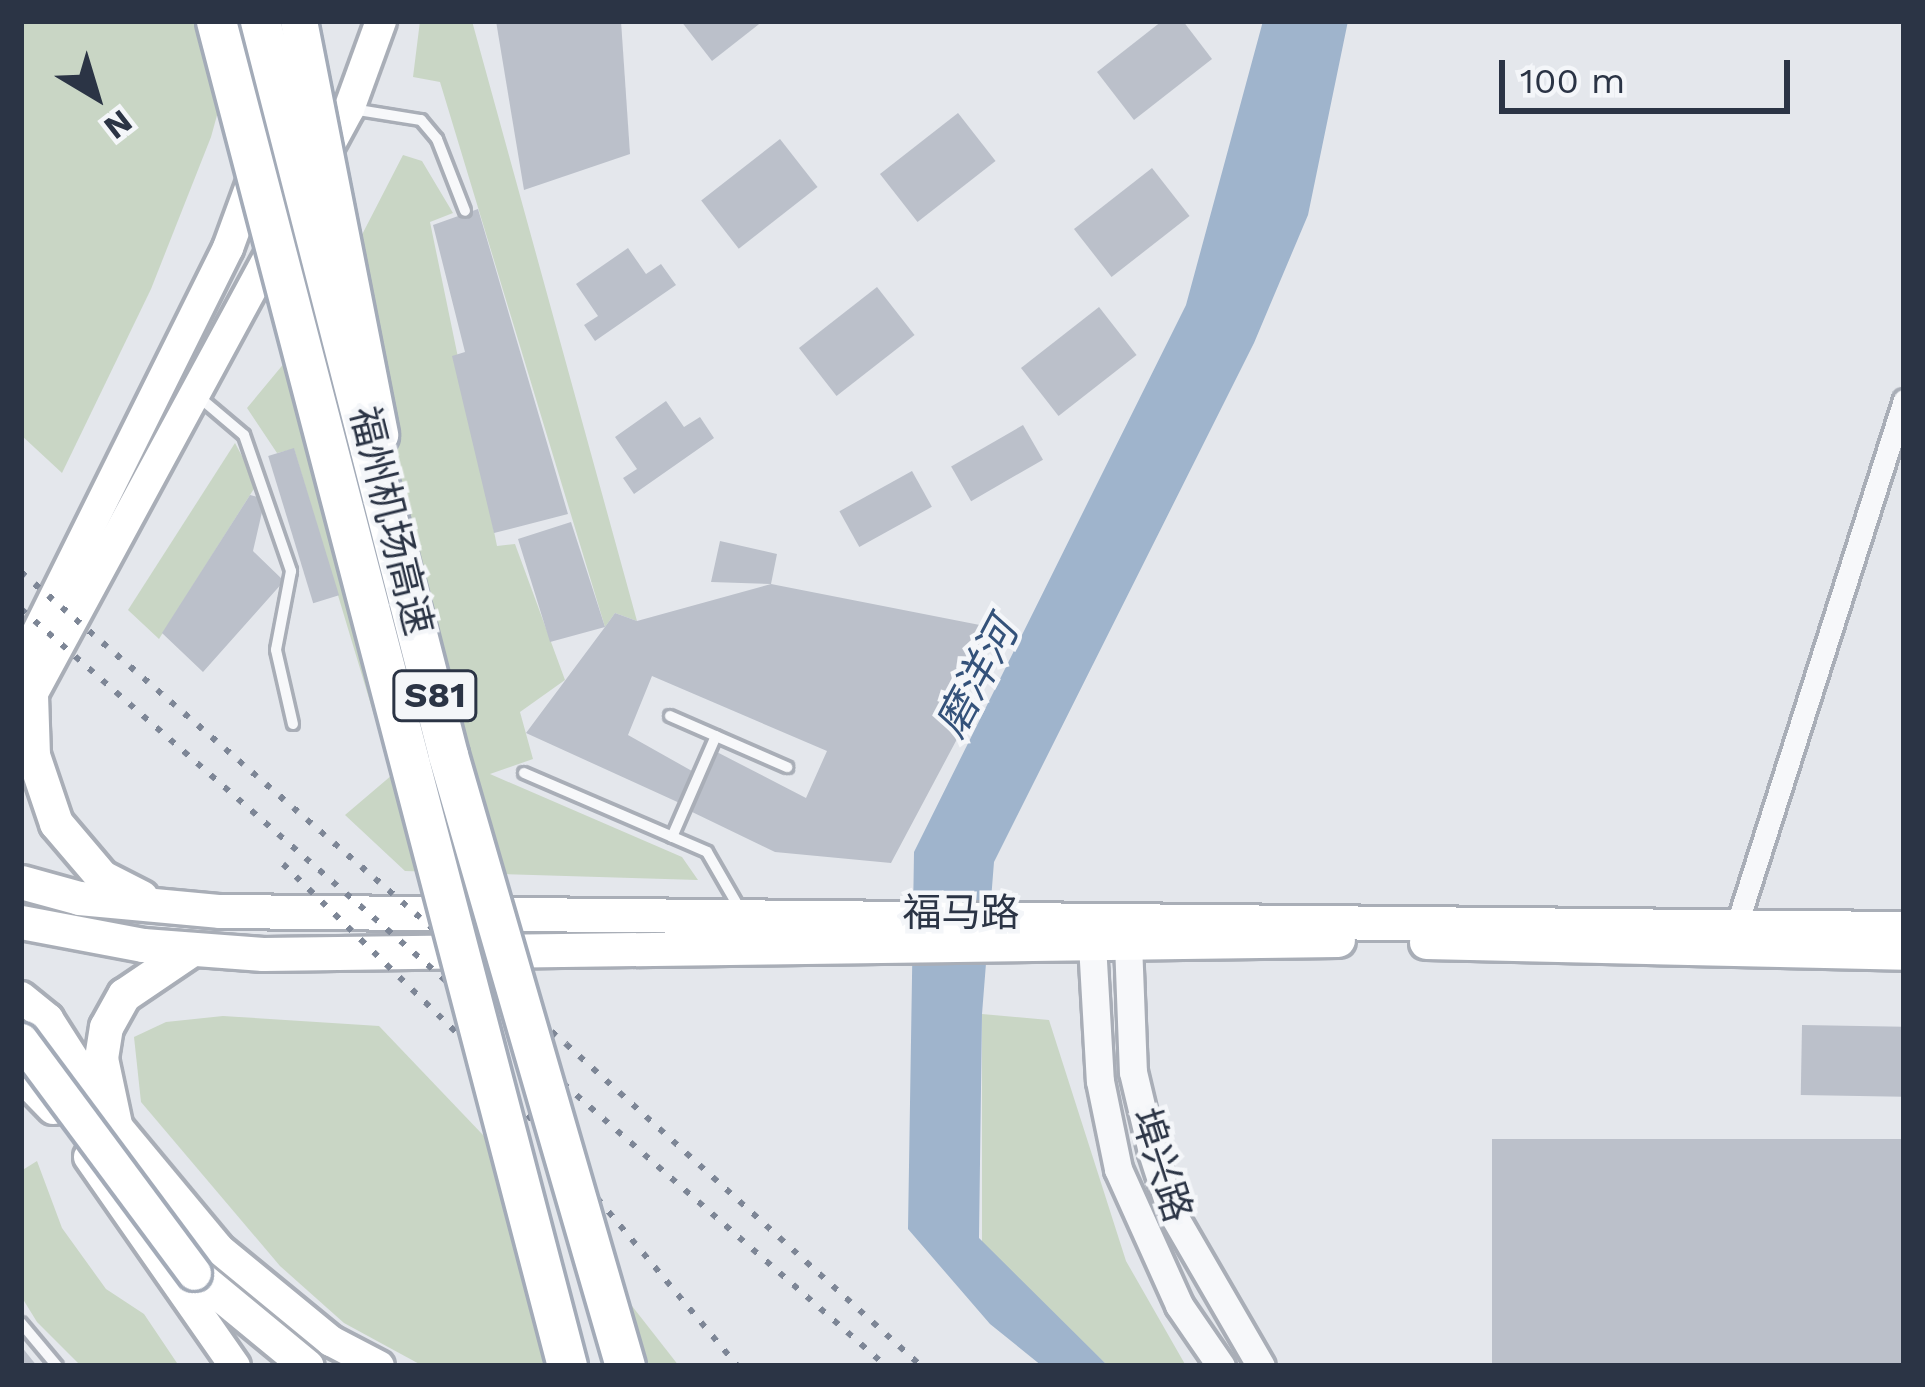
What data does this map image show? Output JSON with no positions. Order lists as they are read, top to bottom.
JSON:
{
  "streets": {
    "highway": ["福州机场高速", "S81"],
    "main road": ["福马路"],
    "street": ["埠兴路"]
  },
  "crossings": [
    ["福马路", "埠兴路"]
  ],
  "water": ["磨洋河"],
  "scale_bar": "100 m",
  "north": "bottom right"
}
